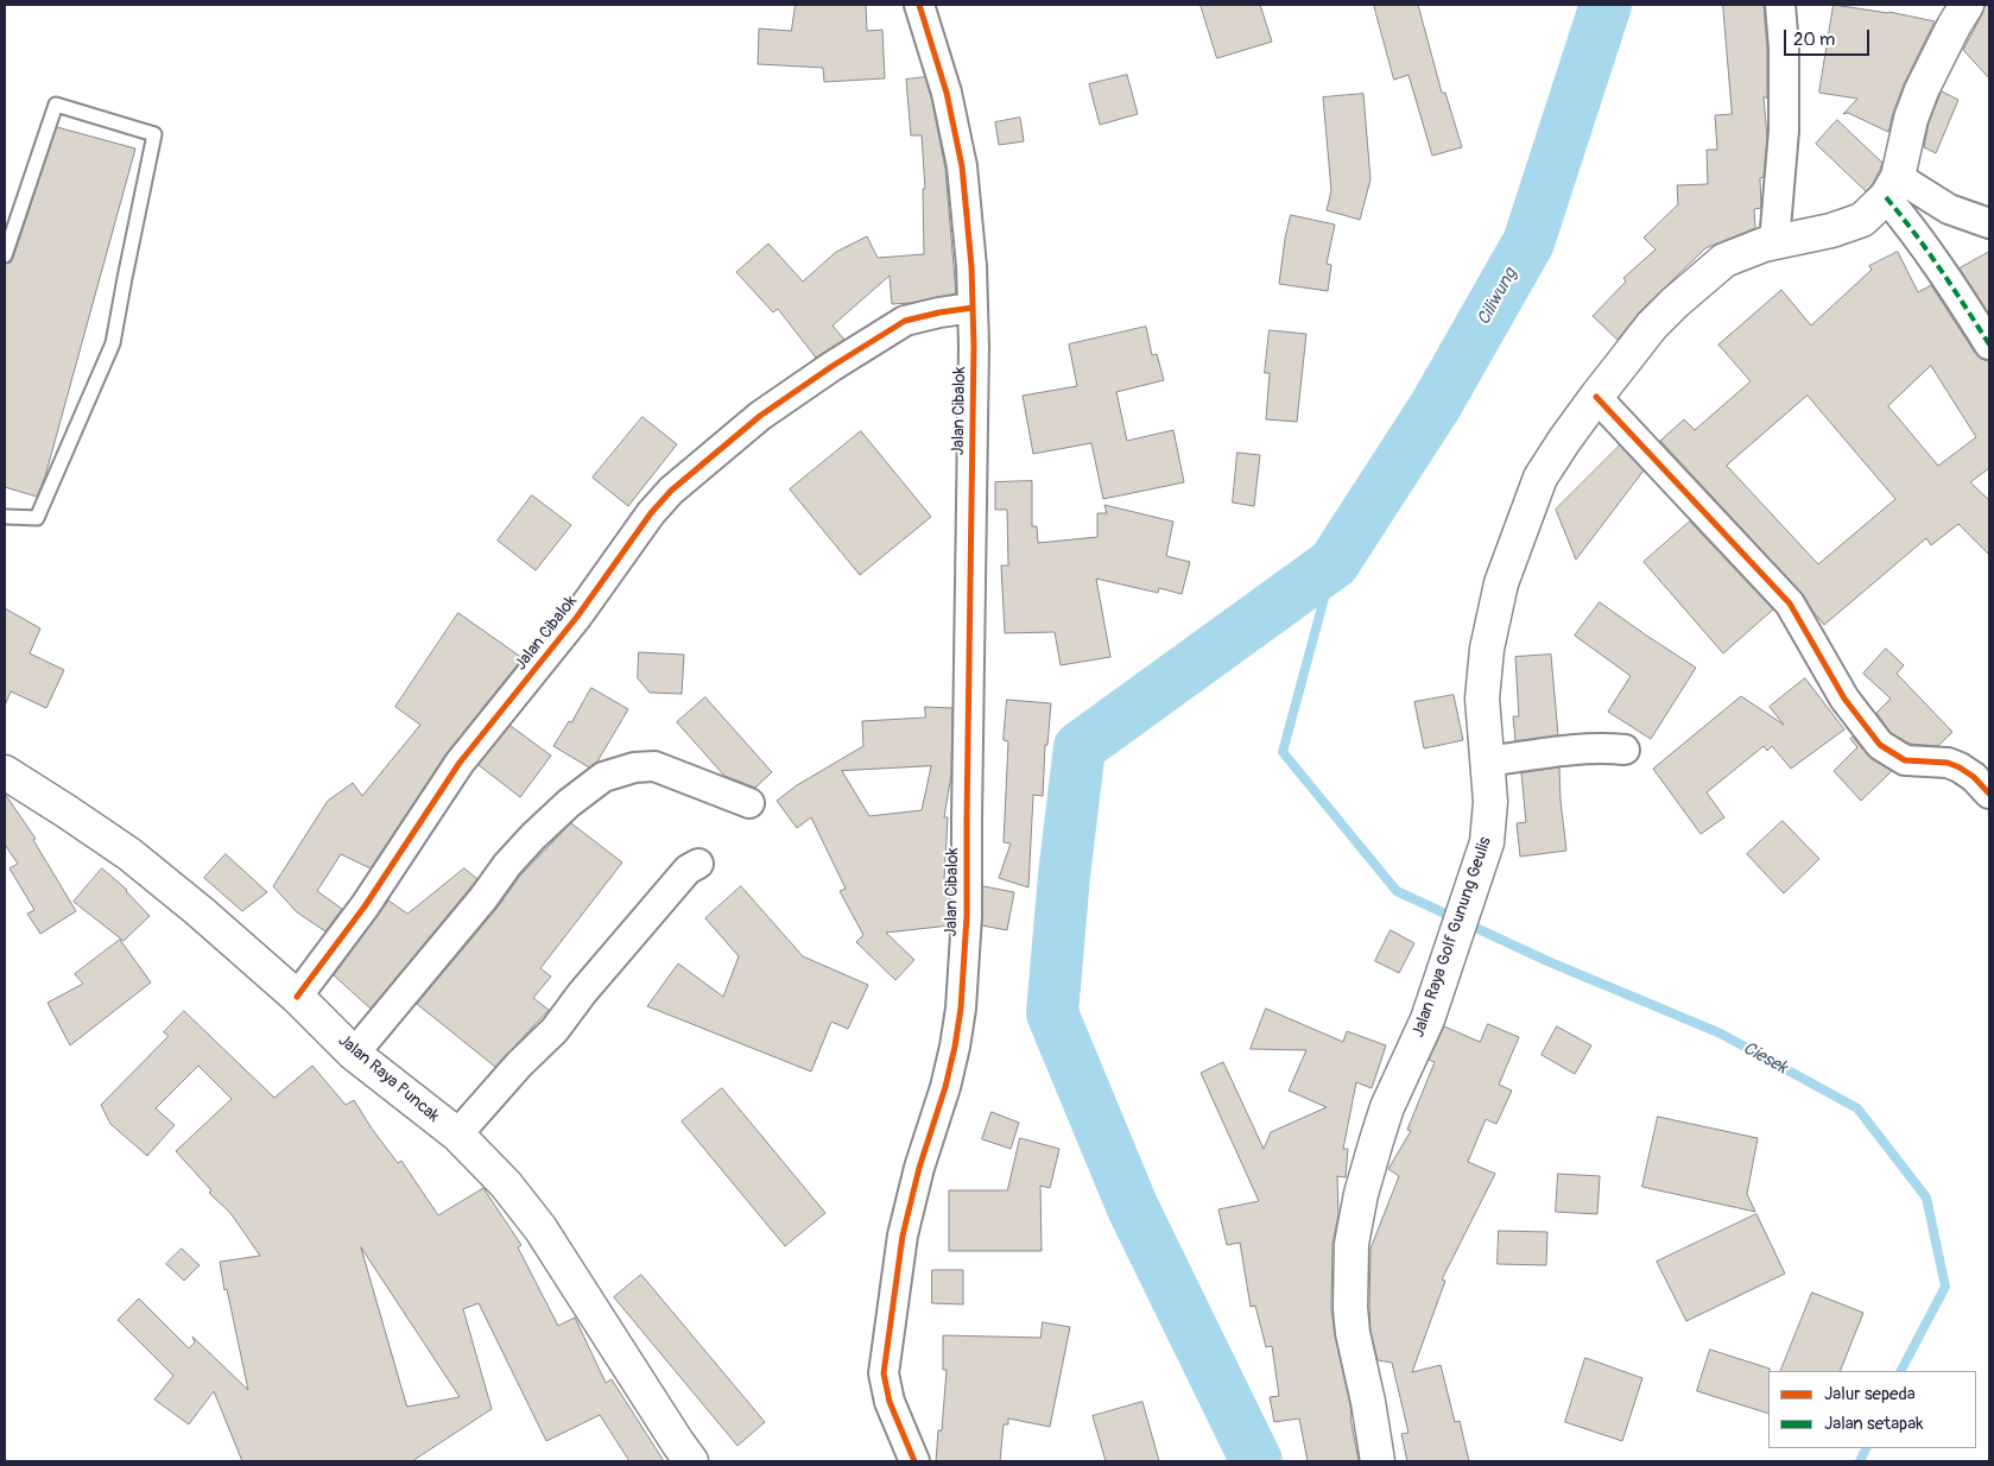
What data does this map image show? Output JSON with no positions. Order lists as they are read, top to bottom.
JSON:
{
  "streets": {
    "main road": ["Jalan Raya Golf Gunung Geulis", "Jalan Raya Puncak"],
    "street": ["Jalan Cibalok"]
  },
  "crossings": [
    ["Jalan Cibalok", "Jalan Raya Puncak"]
  ],
  "water": ["Ciliwung", "Ciesek"],
  "legend": ["Jalur sepeda", "Jalan setapak"],
  "scale_bar": "20 m"
}
